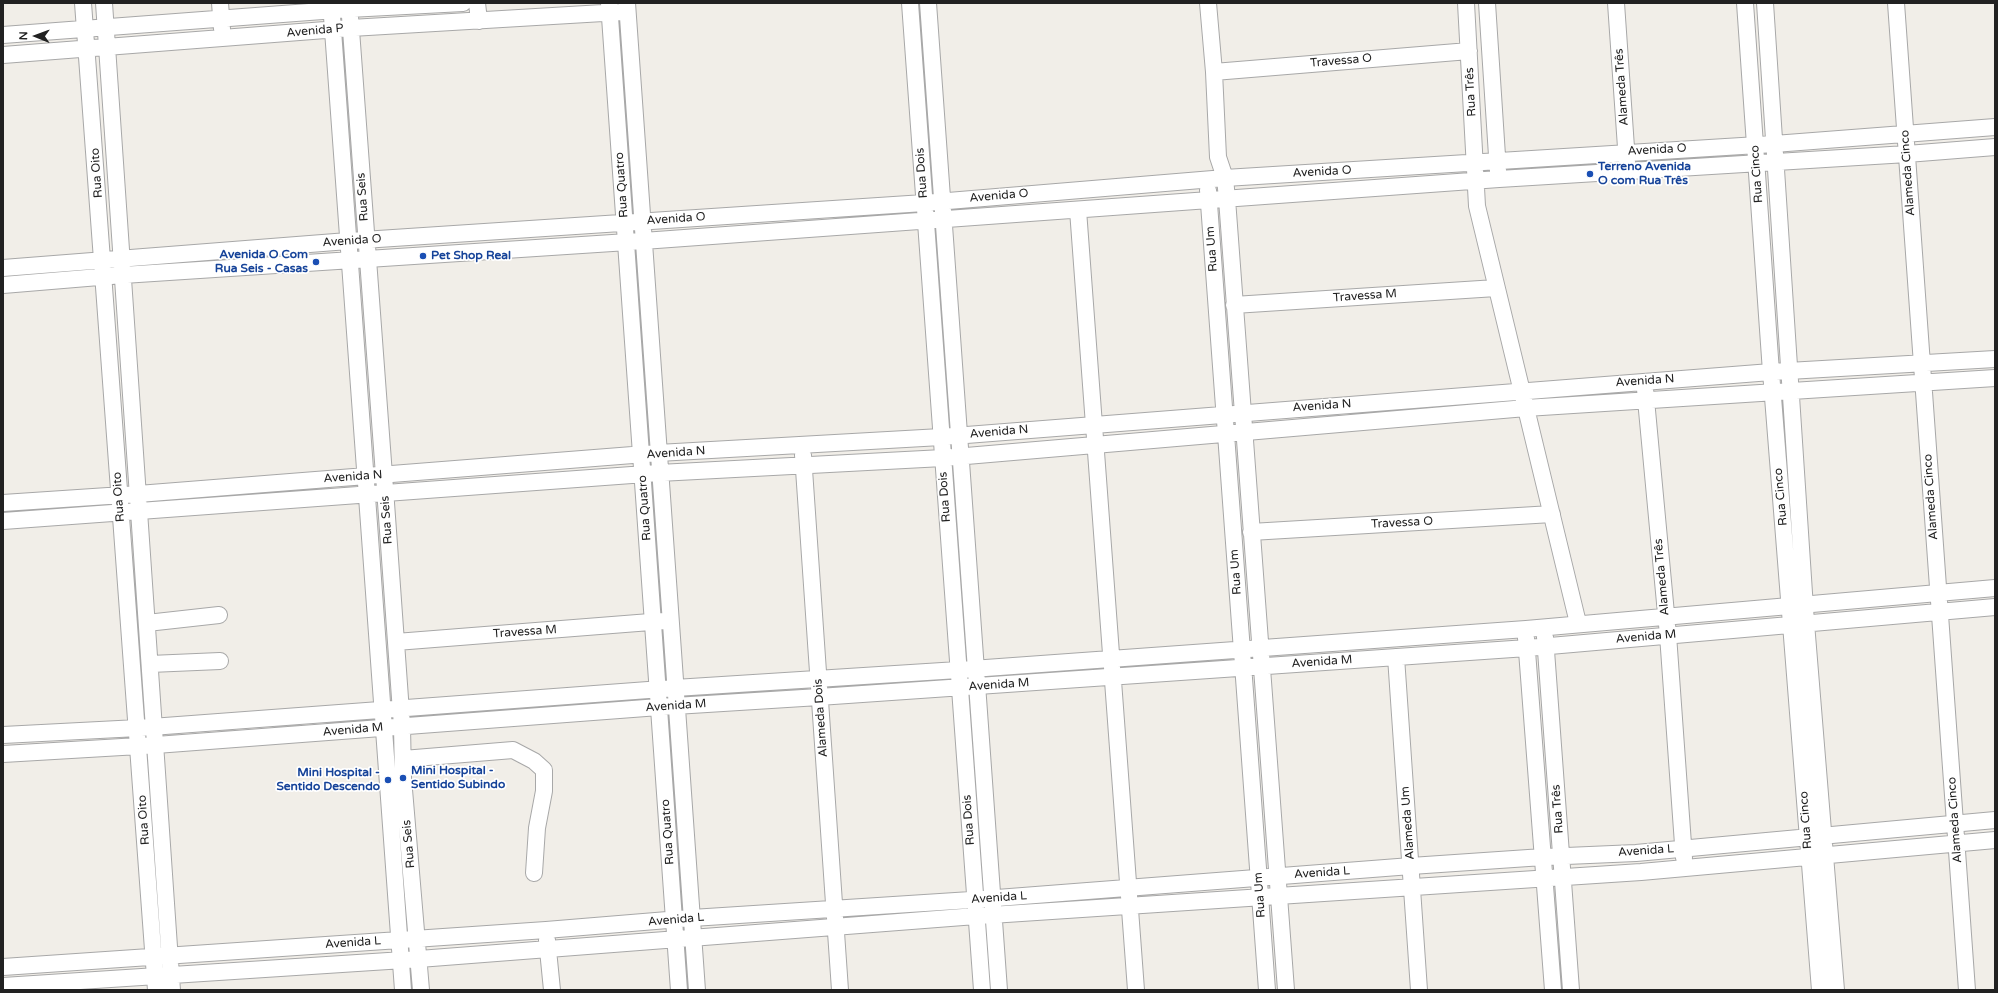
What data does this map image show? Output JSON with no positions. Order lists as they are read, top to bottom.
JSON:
{
  "streets": {
    "street": [
      "Avenida P",
      "Travessa O",
      "Alameda Três",
      "Rua Três",
      "Avenida O",
      "Rua Oito",
      "Rua Dois",
      "Alameda Cinco",
      "Rua Cinco",
      "Rua Quatro",
      "Rua Seis",
      "Rua Um",
      "Travessa M",
      "Avenida N",
      "Avenida M",
      "Alameda Dois",
      "Alameda Um",
      "Avenida L"
    ]
  },
  "crossings": [
    ["Avenida P", "Rua Oito"],
    ["Avenida P", "Rua Quatro"],
    ["Avenida P", "Rua Seis"],
    ["Travessa O", "Rua Três"],
    ["Travessa O", "Rua Um"],
    ["Alameda Três", "Avenida O"],
    ["Alameda Três", "Avenida N"],
    ["Alameda Três", "Avenida M"],
    ["Alameda Três", "Avenida L"],
    ["Rua Três", "Avenida O"],
    ["Rua Três", "Travessa M"],
    ["Rua Três", "Avenida N"],
    ["Rua Três", "Avenida M"],
    ["Rua Três", "Avenida L"],
    ["Avenida O", "Rua Oito"],
    ["Avenida O", "Rua Dois"],
    ["Avenida O", "Alameda Cinco"],
    ["Avenida O", "Rua Cinco"],
    ["Avenida O", "Rua Quatro"],
    ["Avenida O", "Rua Seis"],
    ["Avenida O", "Rua Um"],
    ["Rua Oito", "Avenida N"],
    ["Rua Oito", "Avenida M"],
    ["Rua Oito", "Avenida L"],
    ["Rua Dois", "Avenida N"],
    ["Rua Dois", "Avenida M"],
    ["Rua Dois", "Avenida L"],
    ["Alameda Cinco", "Avenida N"],
    ["Alameda Cinco", "Avenida M"],
    ["Alameda Cinco", "Avenida L"],
    ["Rua Cinco", "Avenida N"],
    ["Rua Cinco", "Avenida M"],
    ["Rua Cinco", "Avenida L"],
    ["Rua Quatro", "Travessa M"],
    ["Rua Quatro", "Avenida N"],
    ["Rua Quatro", "Avenida M"],
    ["Rua Quatro", "Avenida L"],
    ["Rua Seis", "Travessa M"],
    ["Rua Seis", "Avenida N"],
    ["Rua Seis", "Avenida M"],
    ["Rua Seis", "Avenida L"],
    ["Rua Um", "Travessa M"],
    ["Rua Um", "Avenida N"],
    ["Rua Um", "Avenida M"],
    ["Rua Um", "Avenida L"],
    ["Avenida N", "Alameda Dois"],
    ["Avenida M", "Alameda Dois"],
    ["Avenida M", "Alameda Um"],
    ["Alameda Dois", "Avenida L"],
    ["Alameda Um", "Avenida L"]
  ],
  "places": [
    "Terreno Avenida O com Rua Três",
    "Pet Shop Real",
    "Avenida O Com Rua Seis - Casas",
    "Mini Hospital - Sentido Subindo",
    "Mini Hospital - Sentido Descendo"
  ],
  "north": "left"
}
